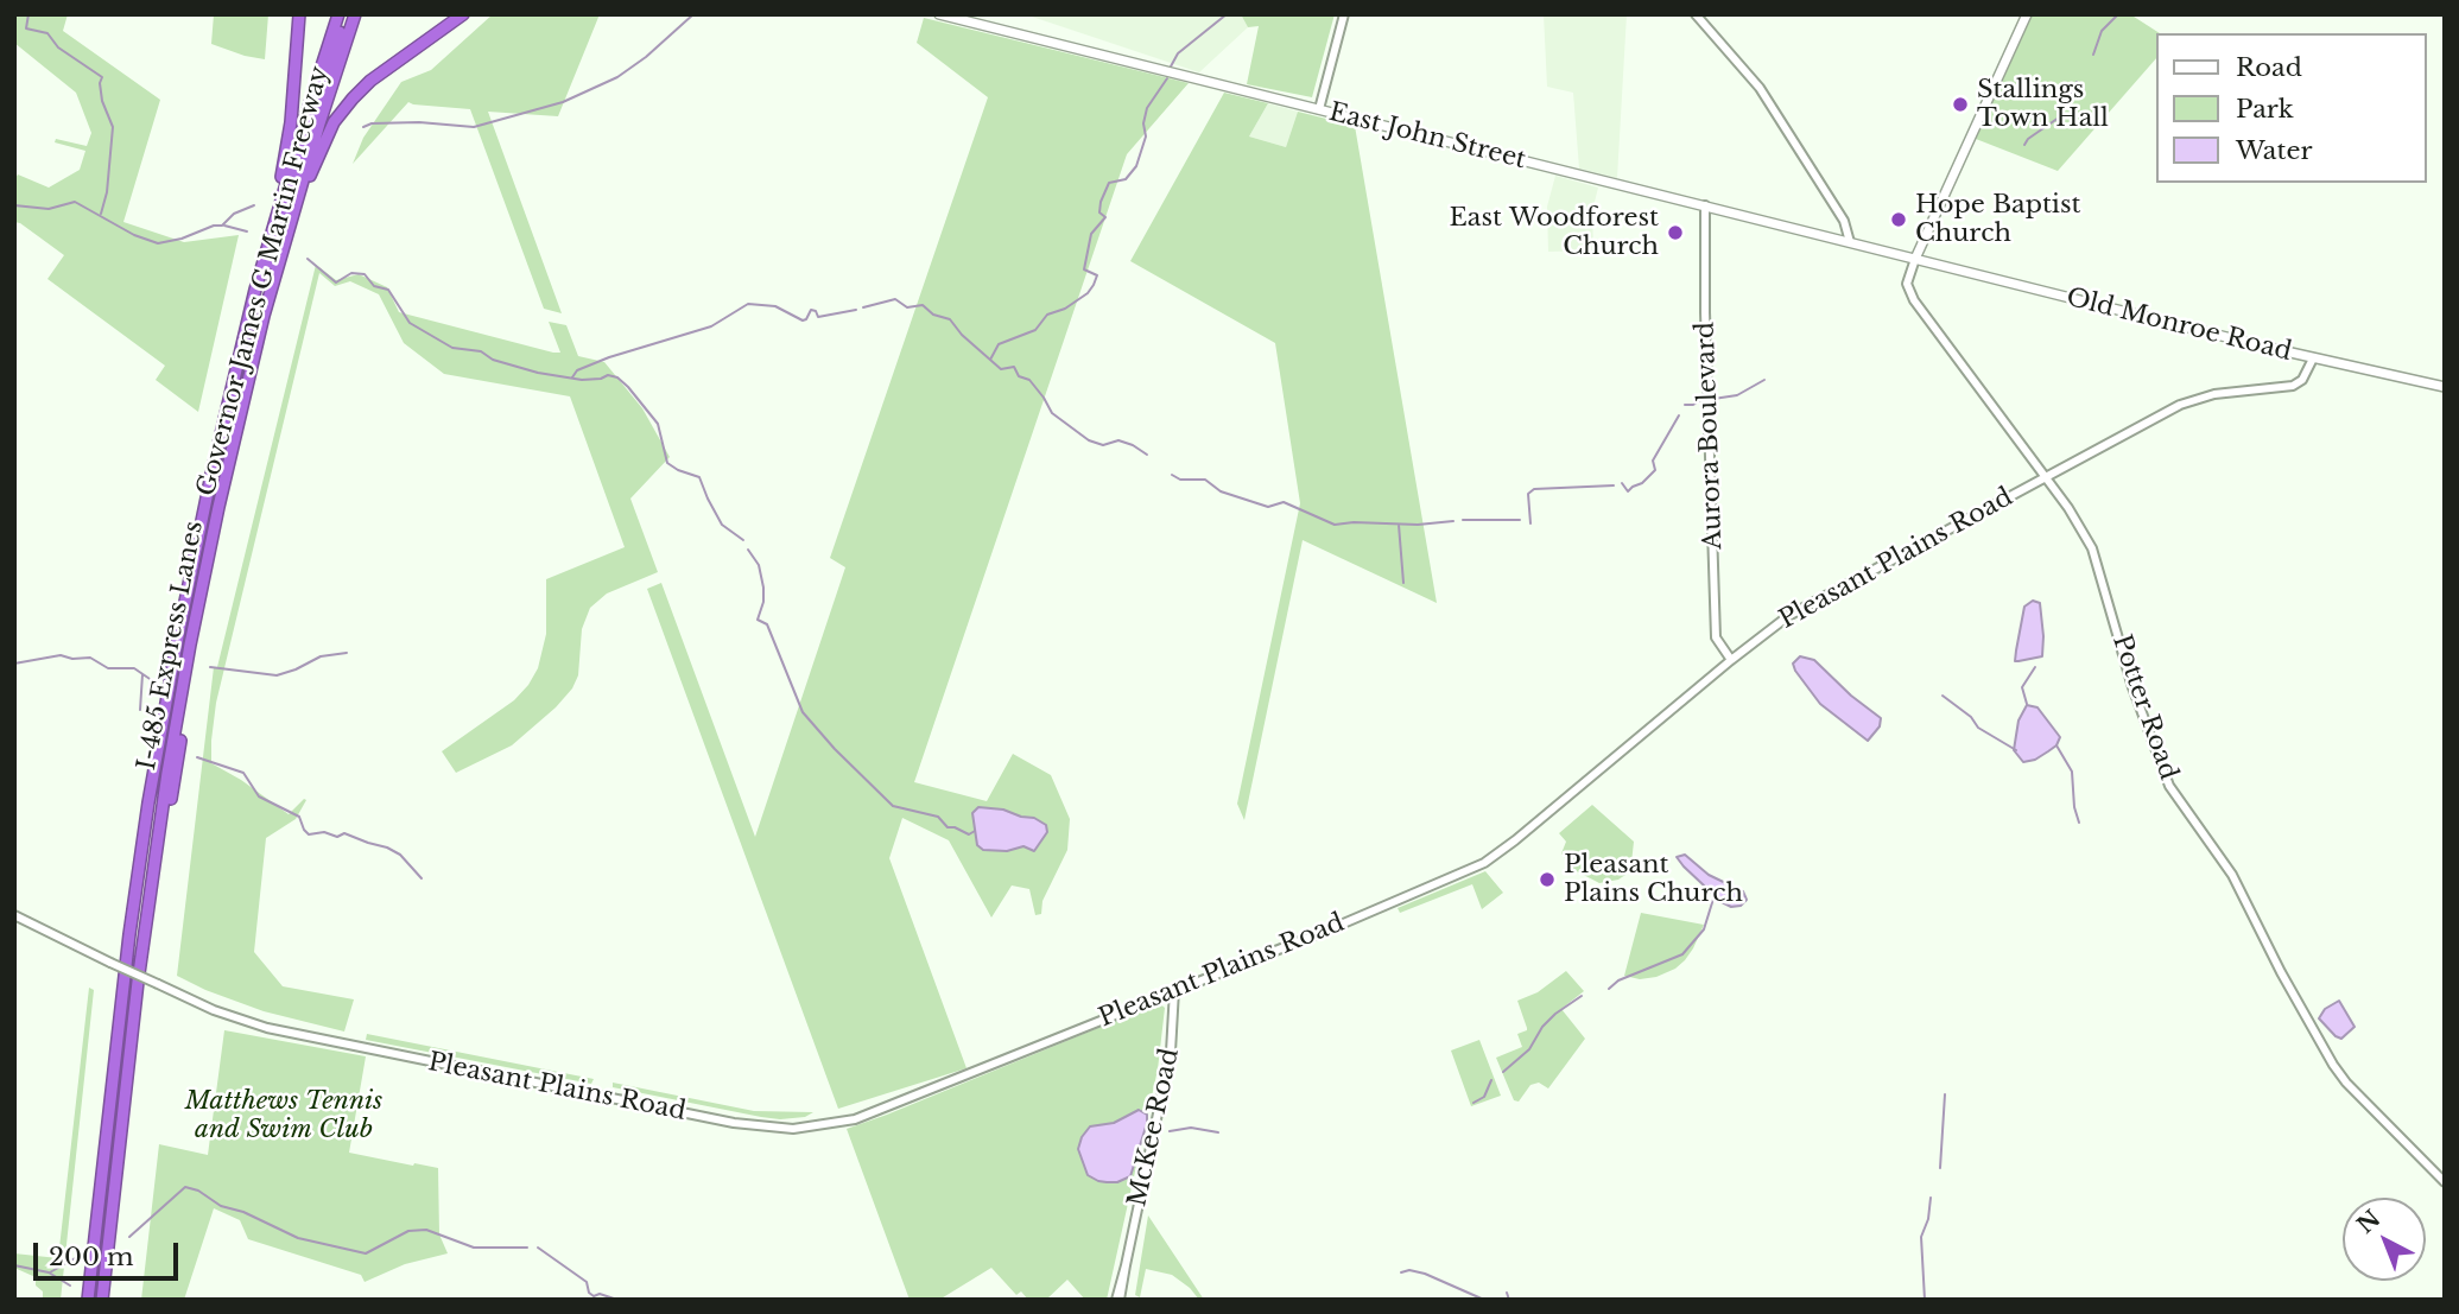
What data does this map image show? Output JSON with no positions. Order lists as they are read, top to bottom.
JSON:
{
  "streets": {
    "highway": ["Governor James G Martin Freeway", "I-485 Express Lanes"],
    "main road": ["East John Street", "Old Monroe Road"],
    "street": [
      "Aurora Boulevard",
      "Pleasant Plains Road",
      "Potter Road",
      "McKee Road"
    ]
  },
  "crossings": [
    ["East John Street", "Old Monroe Road"],
    ["East John Street", "Aurora Boulevard"],
    ["East John Street", "Potter Road"],
    ["Governor James G Martin Freeway", "I-485 Express Lanes"],
    ["Old Monroe Road", "Pleasant Plains Road"],
    ["Old Monroe Road", "Potter Road"],
    ["Aurora Boulevard", "Pleasant Plains Road"],
    ["Pleasant Plains Road", "Potter Road"],
    ["Pleasant Plains Road", "McKee Road"]
  ],
  "parks": ["Matthews Tennis and Swim Club"],
  "places": [
    "Stallings Town Hall",
    "Hope Baptist Church",
    "East Woodforest Church",
    "Pleasant Plains Church"
  ],
  "legend": ["Road", "Park", "Water"],
  "scale_bar": "200 m",
  "north": "top left"
}
